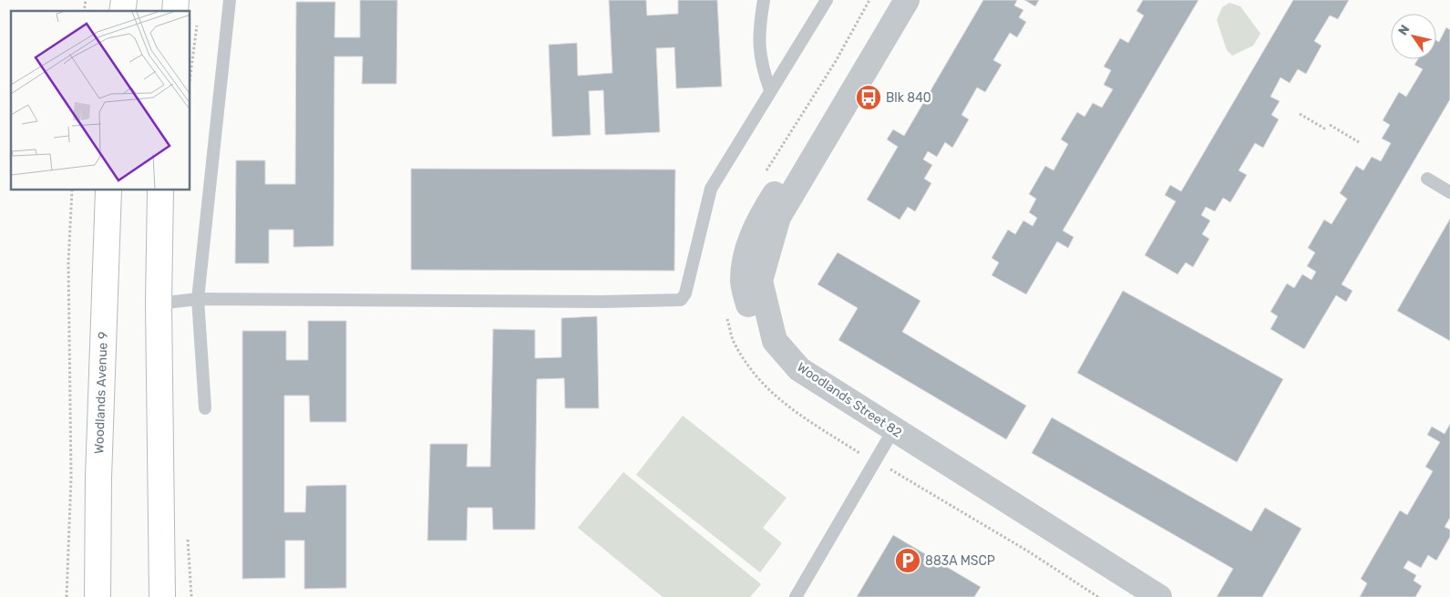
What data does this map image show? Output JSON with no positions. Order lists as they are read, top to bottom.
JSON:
{
  "streets": {
    "main road": ["Woodlands Avenue 9"],
    "street": ["Woodlands Street 82"]
  },
  "places": {
    "bus stop": ["Blk 840"],
    "parking": ["883A MSCP"]
  },
  "north": "top left"
}
